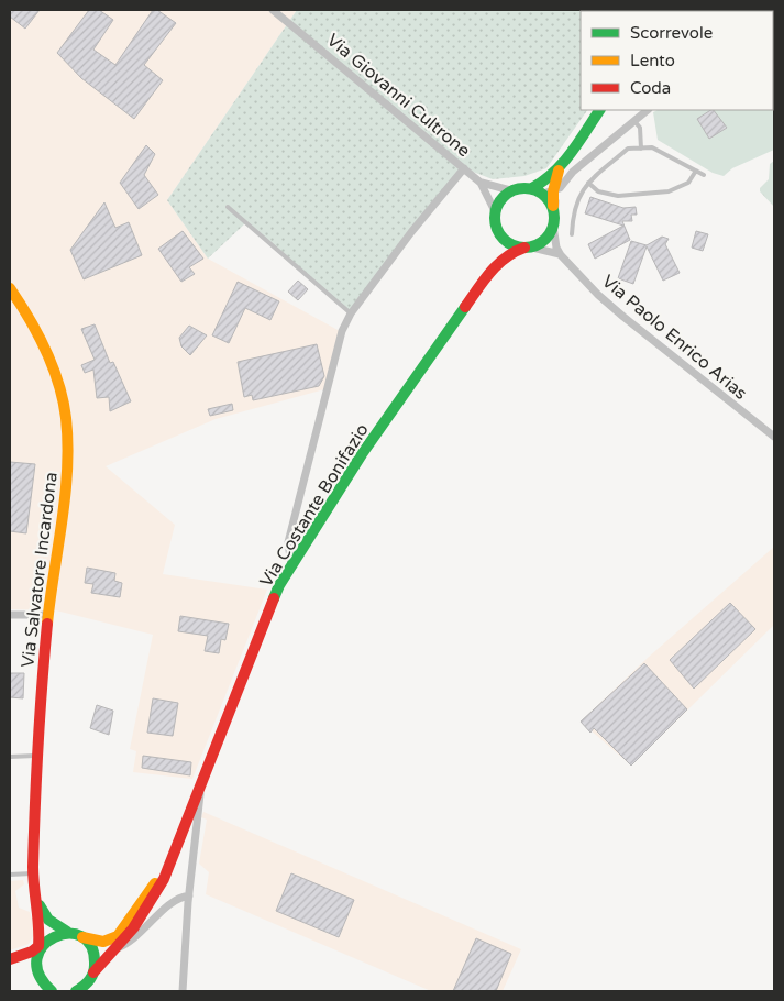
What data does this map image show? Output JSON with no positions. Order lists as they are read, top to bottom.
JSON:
{
  "streets": {
    "main road": ["Via Costante Bonifazio", "Via Salvatore Incardona"],
    "street": ["Via Giovanni Cultrone", "Via Paolo Enrico Arias"]
  },
  "legend": ["Scorrevole", "Lento", "Coda"]
}
